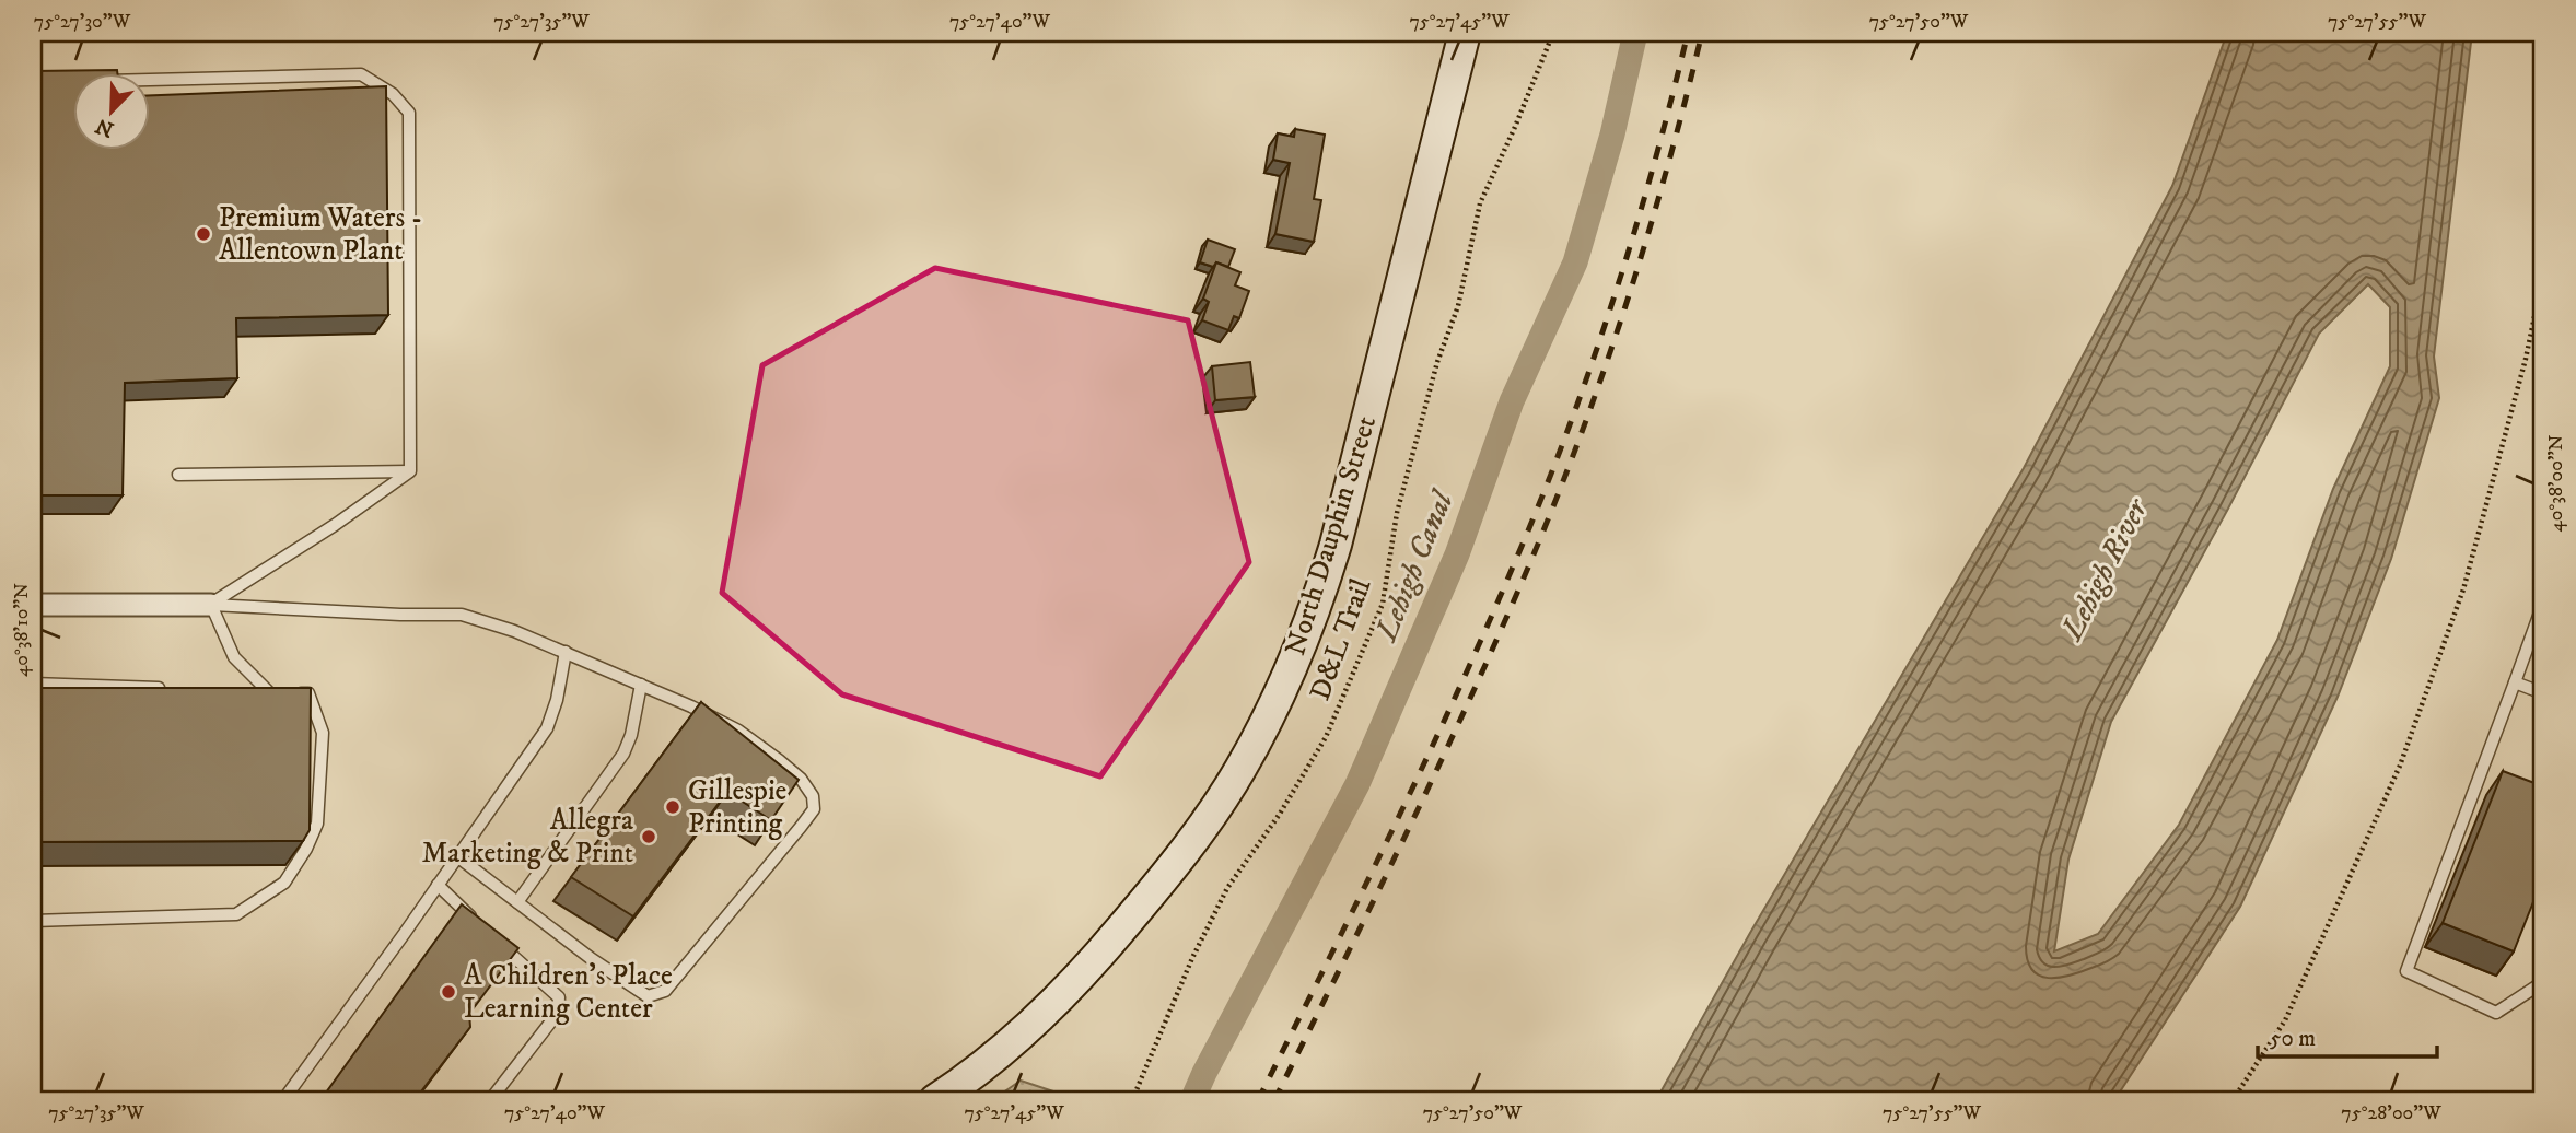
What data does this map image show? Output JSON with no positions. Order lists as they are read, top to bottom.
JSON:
{
  "streets": {
    "street": ["North Dauphin Street"],
    "path": ["D&L Trail"]
  },
  "water": ["Lehigh Canal", "Lehigh River"],
  "places": [
    "Premium Waters - Allentown Plant",
    "Gillespie Printing",
    "Allegra Marketing & Print",
    "A Children's Place Learning Center"
  ],
  "scale_bar": "50 m",
  "north": "bottom left",
  "coordinates": [
    "75°27'30\"W",
    "75°27'35\"W",
    "75°27'40\"W",
    "75°27'45\"W",
    "75°27'50\"W",
    "75°27'55\"W",
    "40°38'00\"N",
    "40°38'10\"N",
    "75°28'00\"W"
  ]
}
